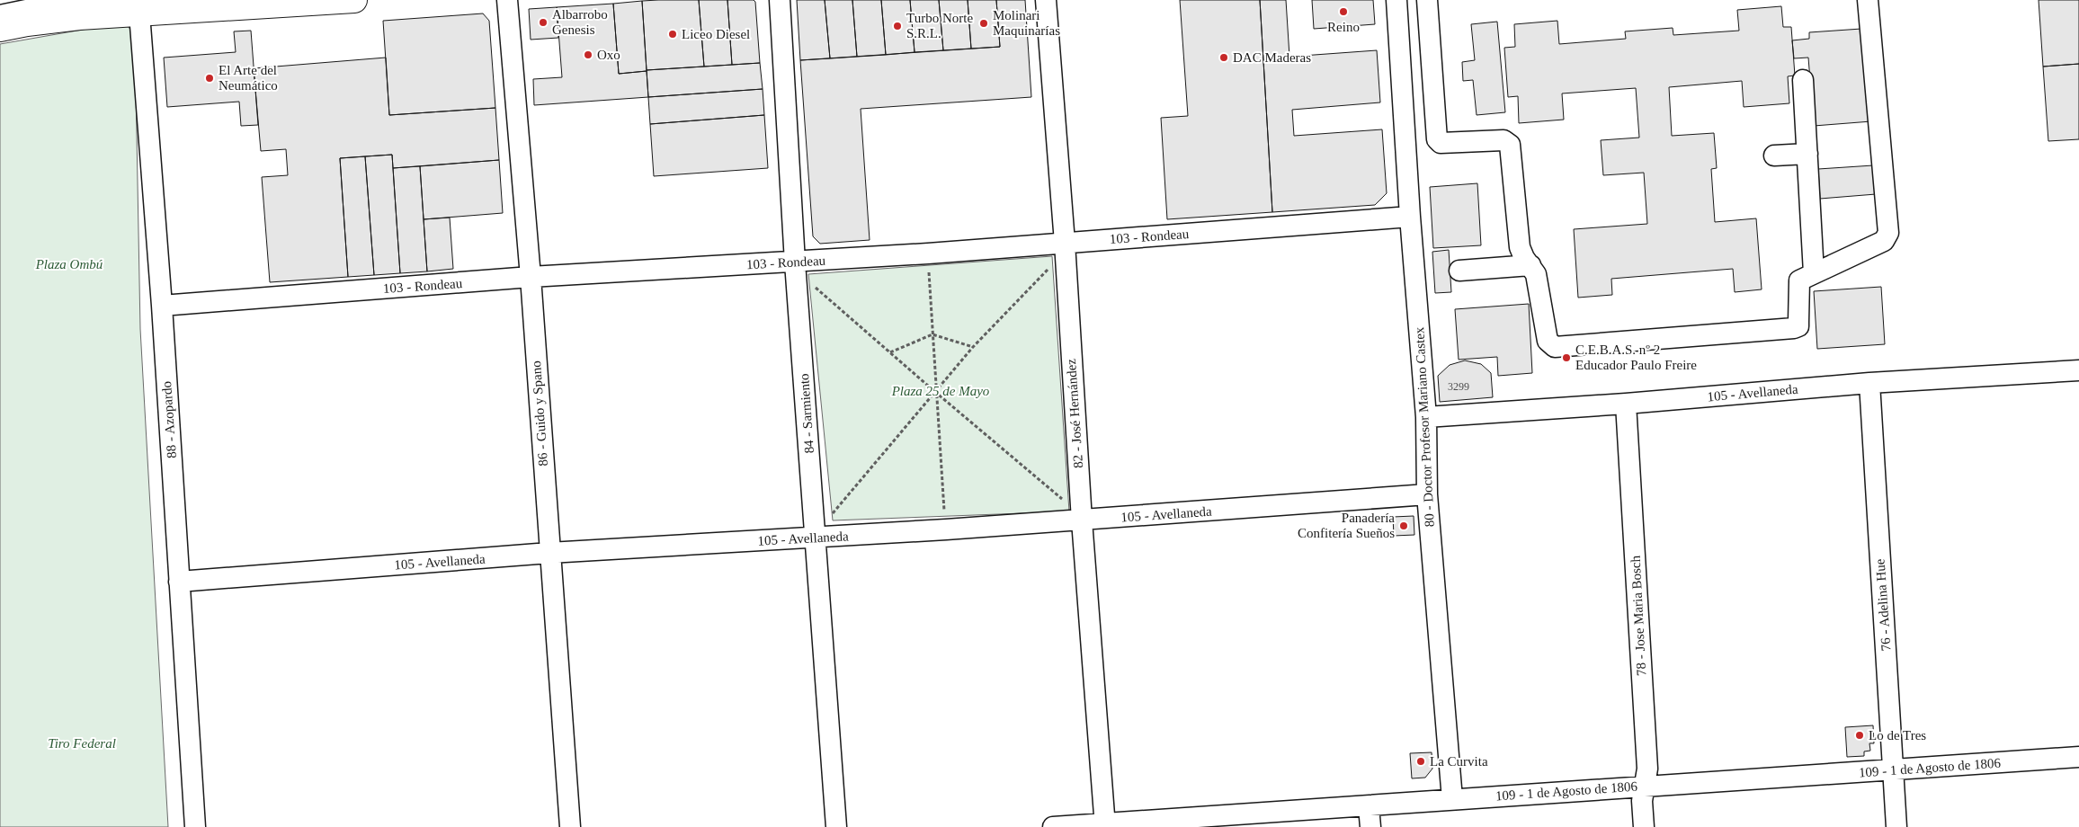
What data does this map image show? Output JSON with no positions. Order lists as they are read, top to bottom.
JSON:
{
  "streets": {
    "street": [
      "103 - Rondeau",
      "105 - Avellaneda",
      "86 - Guido y Spano",
      "84 - Sarmiento",
      "82 - José Hernández",
      "88 - Azopardo",
      "80 - Doctor Profesor Mariano Castex",
      "76 - Adelina Hue",
      "78 - Jose Maria Bosch",
      "109 - 1 de Agosto de 1806"
    ]
  },
  "crossings": [
    ["103 - Rondeau", "86 - Guido y Spano"],
    ["103 - Rondeau", "84 - Sarmiento"],
    ["103 - Rondeau", "82 - José Hernández"],
    ["103 - Rondeau", "88 - Azopardo"],
    ["103 - Rondeau", "80 - Doctor Profesor Mariano Castex"],
    ["105 - Avellaneda", "86 - Guido y Spano"],
    ["105 - Avellaneda", "84 - Sarmiento"],
    ["105 - Avellaneda", "82 - José Hernández"],
    ["105 - Avellaneda", "88 - Azopardo"],
    ["105 - Avellaneda", "80 - Doctor Profesor Mariano Castex"],
    ["105 - Avellaneda", "76 - Adelina Hue"],
    ["105 - Avellaneda", "78 - Jose Maria Bosch"],
    ["82 - José Hernández", "109 - 1 de Agosto de 1806"],
    ["80 - Doctor Profesor Mariano Castex", "109 - 1 de Agosto de 1806"],
    ["76 - Adelina Hue", "109 - 1 de Agosto de 1806"],
    ["78 - Jose Maria Bosch", "109 - 1 de Agosto de 1806"]
  ],
  "parks": ["Plaza Ombú", "Plaza 25 de Mayo", "Tiro Federal"],
  "places": [
    "Reino",
    "Albarrobo Genesis",
    "Molinari Maquinarías",
    "Turbo Norte S.R.L.",
    "Liceo Diesel",
    "Oxo",
    "DAC Maderas",
    "El Arte del Neumático",
    "C.E.B.A.S. nº 2 Educador Paulo Freire",
    "Panadería Confitería Sueños",
    "Lo de Tres",
    "La Curvita"
  ],
  "house_numbers": ["3299"]
}
